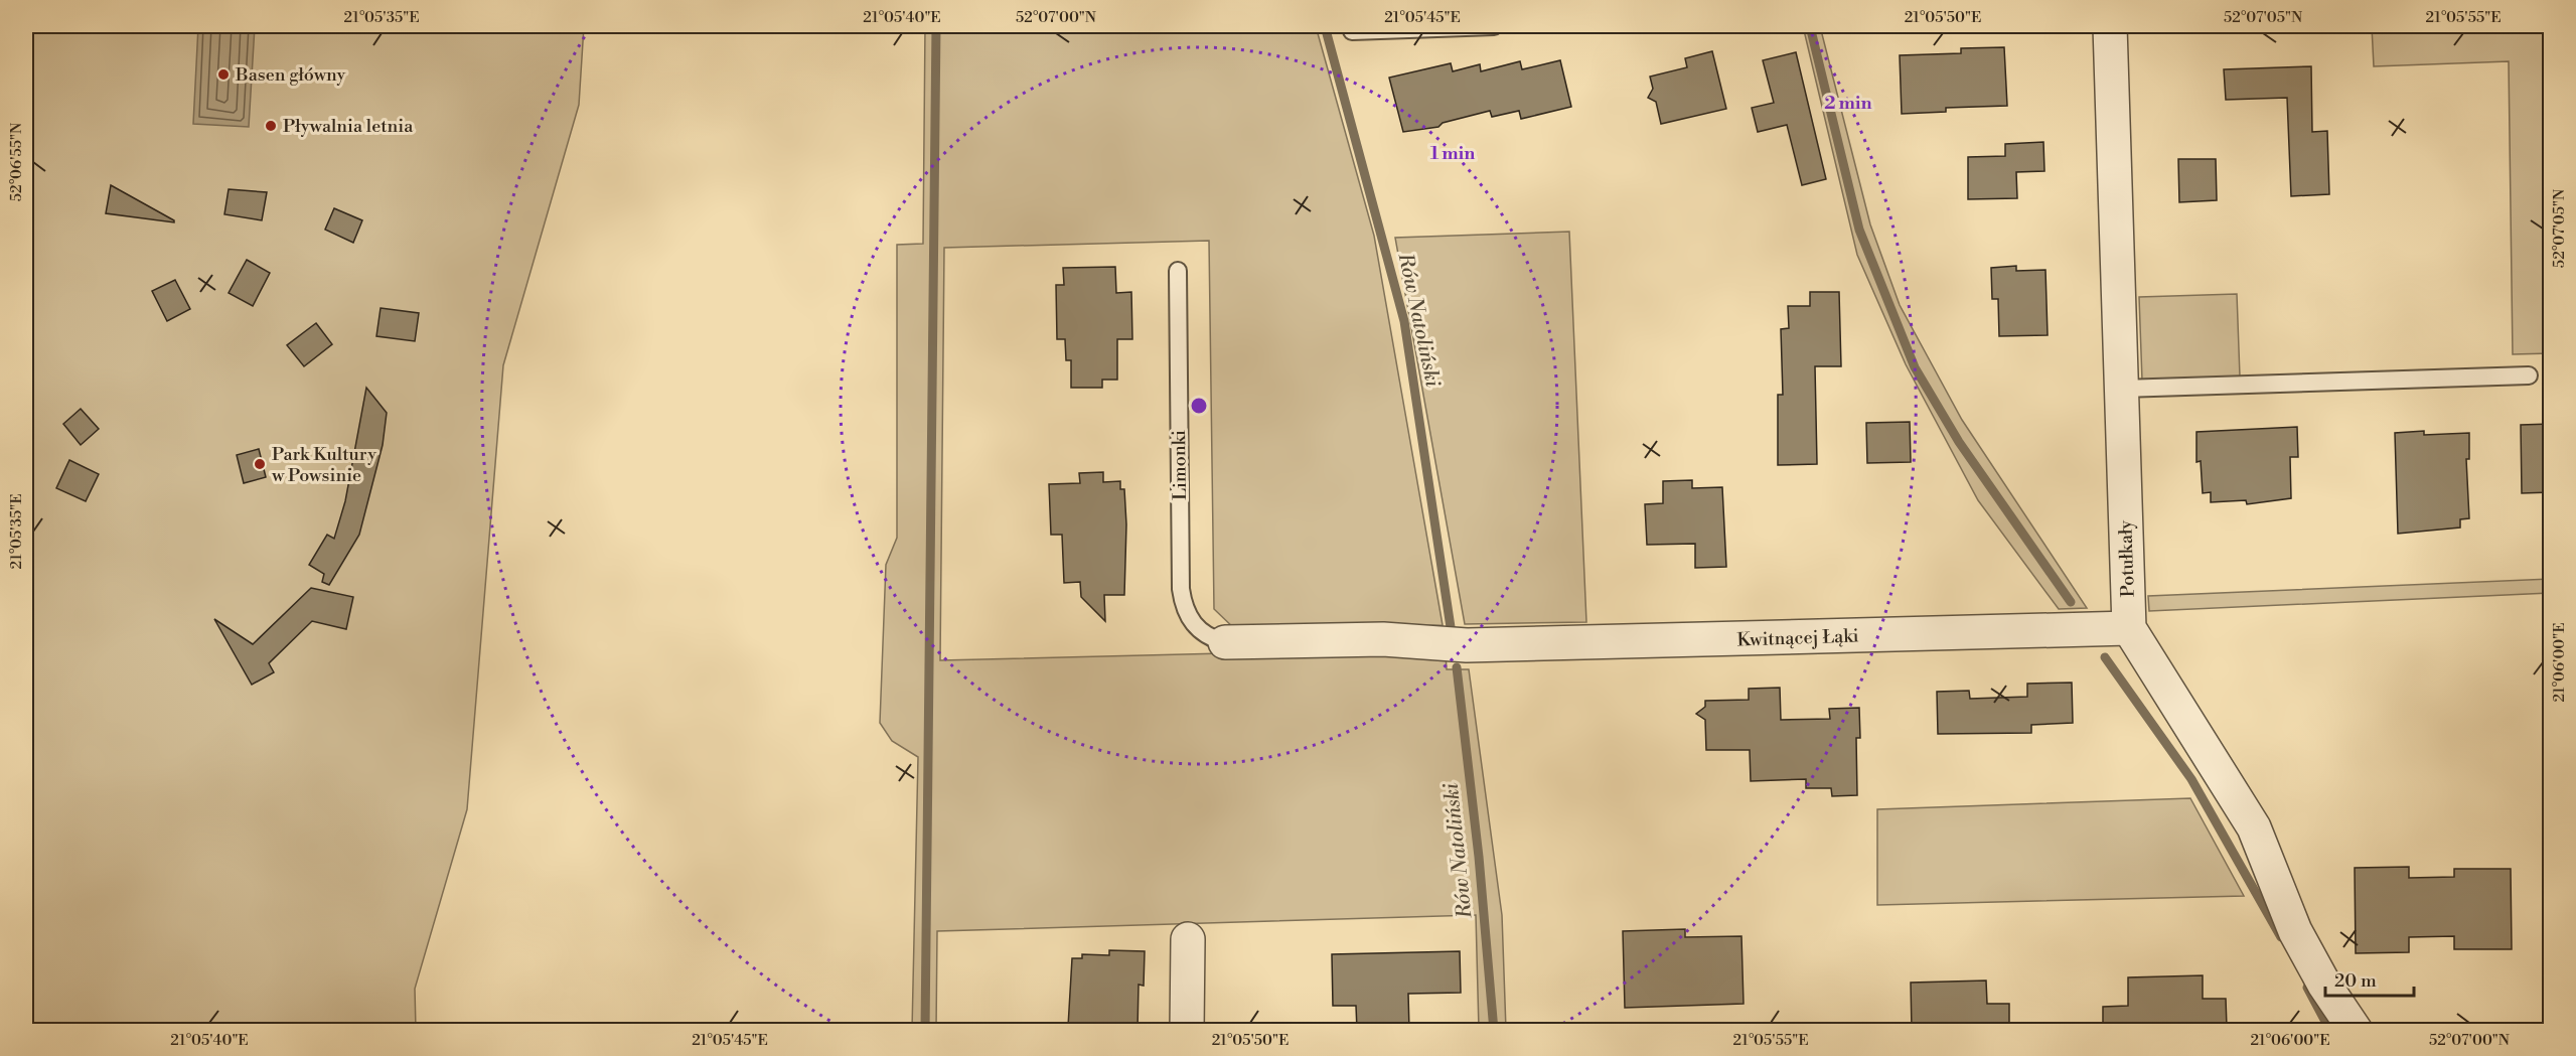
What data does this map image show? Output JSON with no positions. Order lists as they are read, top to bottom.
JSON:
{
  "streets": {
    "street": ["Potułkały", "Kwitnącej Łąki"],
    "lane": ["Limonki"]
  },
  "crossings": [
    ["Limonki", "Kwitnącej Łąki"],
    ["Potułkały", "Kwitnącej Łąki"]
  ],
  "water": ["Rów Natoliński"],
  "places": ["Basen główny", "Pływalnia letnia", "Park Kultury w Powsinie"],
  "scale_bar": "20 m",
  "coordinates": [
    "21°05'35\"E",
    "21°05'40\"E",
    "52°07'00\"N",
    "21°05'45\"E",
    "21°05'50\"E",
    "52°07'05\"N",
    "21°05'55\"E",
    "52°06'55\"N",
    "21°06'00\"E"
  ],
  "rings": ["2 min", "1 min"]
}
